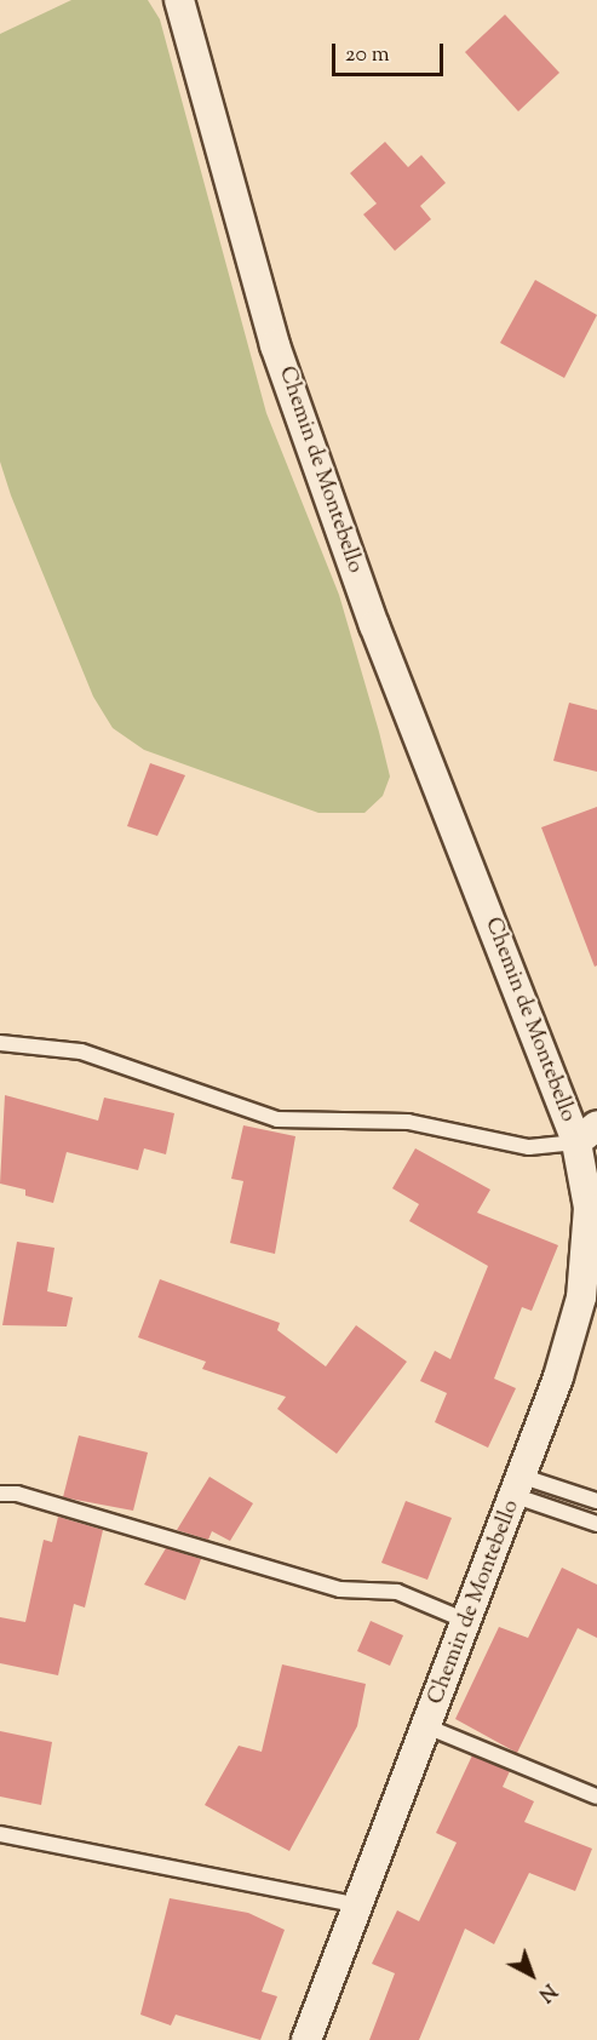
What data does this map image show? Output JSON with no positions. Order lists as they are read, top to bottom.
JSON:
{
  "streets": {
    "street": ["Chemin de Montebello"]
  },
  "scale_bar": "20 m",
  "north": "bottom right"
}
